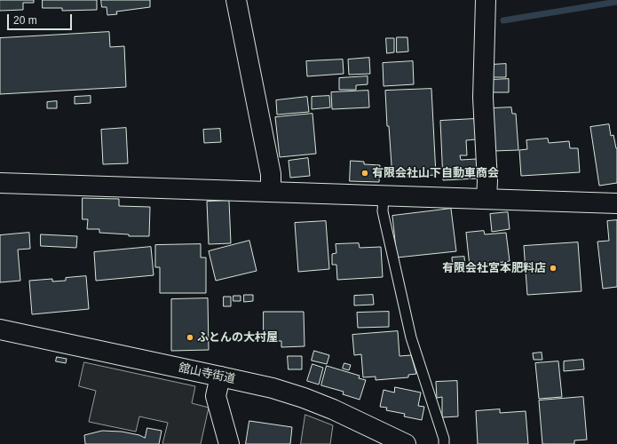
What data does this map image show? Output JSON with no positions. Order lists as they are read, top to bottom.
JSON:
{
  "streets": {
    "street": ["舘山寺街道"]
  },
  "places": ["有限会社山下自動車商会", "有限会社宮本肥料店", "ふとんの大村屋"],
  "scale_bar": "20 m"
}
